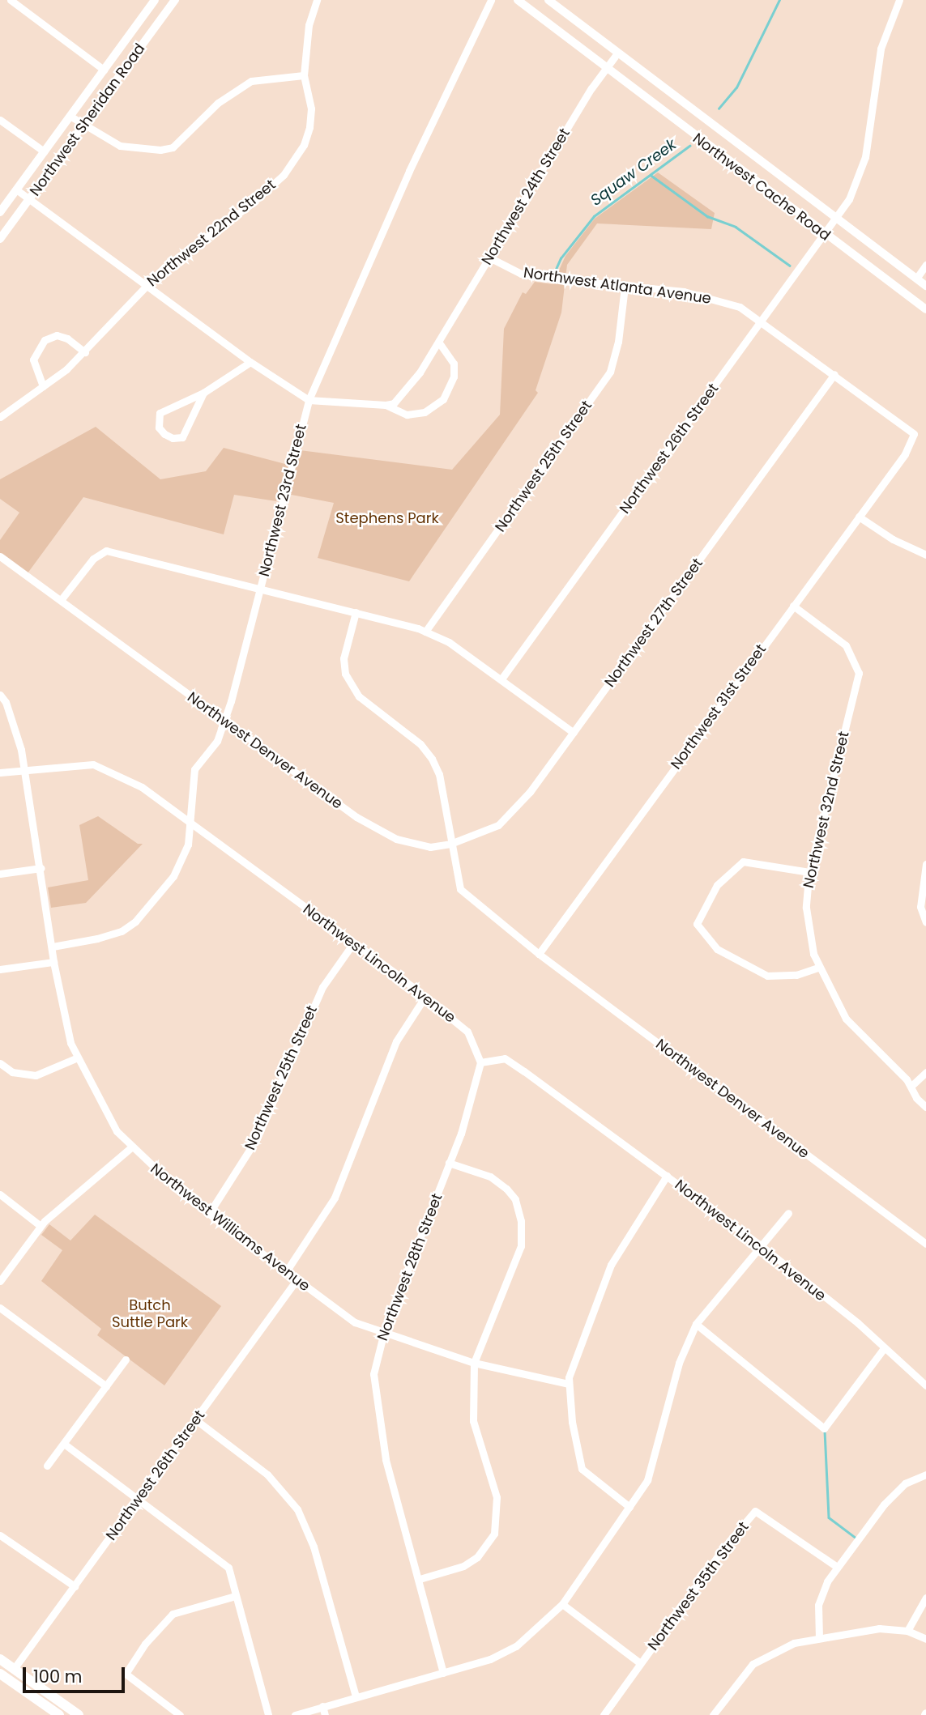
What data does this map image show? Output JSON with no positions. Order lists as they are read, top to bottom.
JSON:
{
  "streets": {
    "main road": ["Northwest Sheridan Road", "Northwest Cache Road"],
    "street": [
      "Northwest 24th Street",
      "Northwest 22nd Street",
      "Northwest Atlanta Avenue",
      "Northwest 26th Street",
      "Northwest 25th Street",
      "Northwest 23rd Street",
      "Northwest 27th Street",
      "Northwest 31st Street",
      "Northwest Denver Avenue",
      "Northwest 32nd Street",
      "Northwest Lincoln Avenue",
      "Northwest Williams Avenue",
      "Northwest 28th Street",
      "Northwest 35th Street"
    ]
  },
  "crossings": [
    ["Northwest Cache Road", "Northwest 24th Street"],
    ["Northwest Cache Road", "Northwest 26th Street"],
    ["Northwest 24th Street", "Northwest Atlanta Avenue"],
    ["Northwest Atlanta Avenue", "Northwest 26th Street"],
    ["Northwest Atlanta Avenue", "Northwest 25th Street"],
    ["Northwest Atlanta Avenue", "Northwest 27th Street"],
    ["Northwest Atlanta Avenue", "Northwest 31st Street"],
    ["Northwest 26th Street", "Northwest Williams Avenue"],
    ["Northwest 25th Street", "Northwest Lincoln Avenue"],
    ["Northwest 25th Street", "Northwest Williams Avenue"],
    ["Northwest 23rd Street", "Northwest Denver Avenue"],
    ["Northwest 23rd Street", "Northwest Lincoln Avenue"],
    ["Northwest 23rd Street", "Northwest Williams Avenue"],
    ["Northwest 27th Street", "Northwest Denver Avenue"],
    ["Northwest 31st Street", "Northwest Denver Avenue"],
    ["Northwest 31st Street", "Northwest 32nd Street"],
    ["Northwest Lincoln Avenue", "Northwest Williams Avenue"],
    ["Northwest Lincoln Avenue", "Northwest 28th Street"],
    ["Northwest Williams Avenue", "Northwest 28th Street"]
  ],
  "water": ["Squaw Creek"],
  "parks": ["Stephens Park", "Butch Suttle Park"],
  "scale_bar": "100 m"
}
